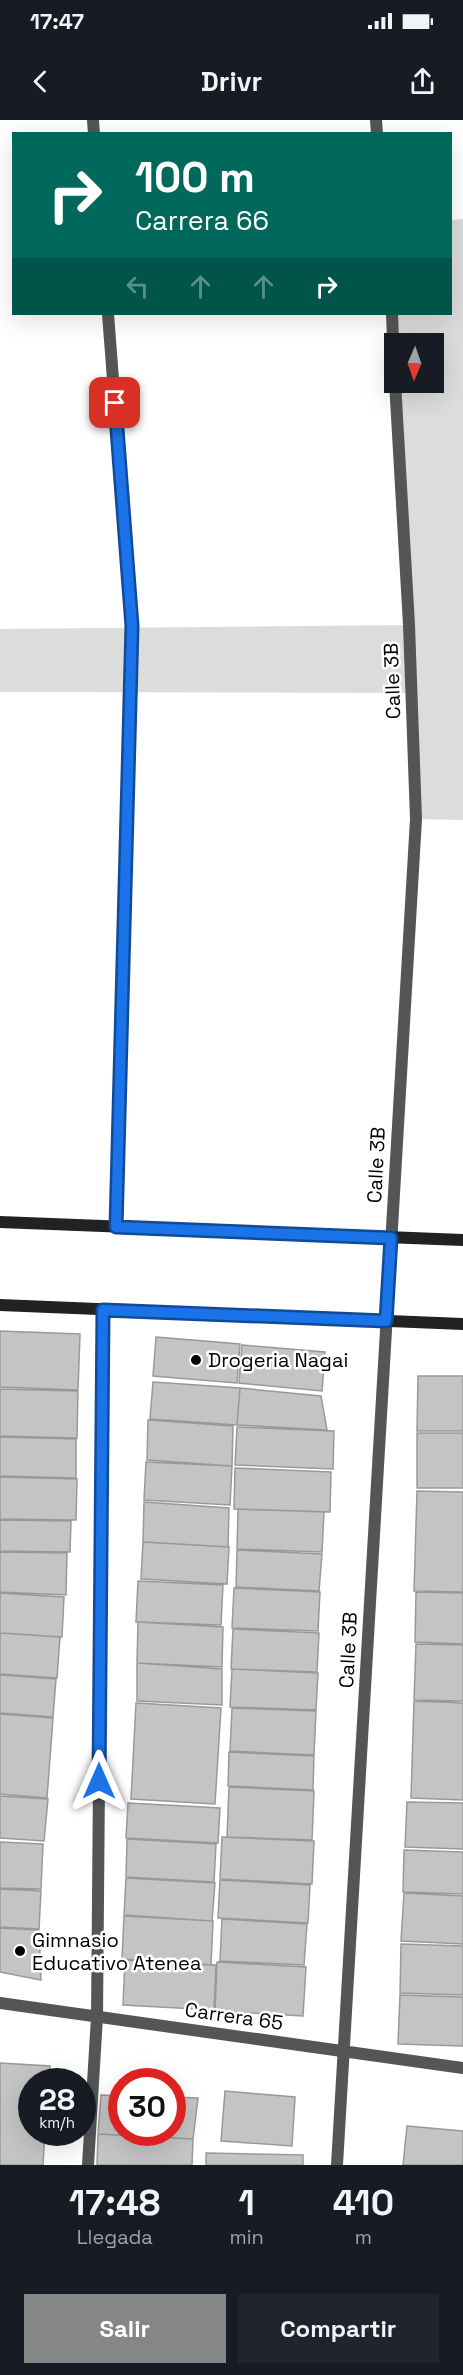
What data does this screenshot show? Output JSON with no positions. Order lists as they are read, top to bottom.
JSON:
{
  "streets": {
    "street": ["Calle 3B", "Carrera 65"]
  },
  "crossings": [
    ["Calle 3B", "Carrera 65"]
  ],
  "places": ["Drogeria Nagai", "Gimnasio Educativo Atenea"],
  "north": "bottom",
  "page": {
    "status": "17:47",
    "header": "Drivr",
    "turn": ["100 m", "Carrera 66"],
    "speed": "28 km/h",
    "limit": "30",
    "eta": [
      "17:48",
      "Llegada",
      "1",
      "min",
      "410",
      "m"
    ],
    "buttons": ["Salir", "Compartir"]
  }
}
